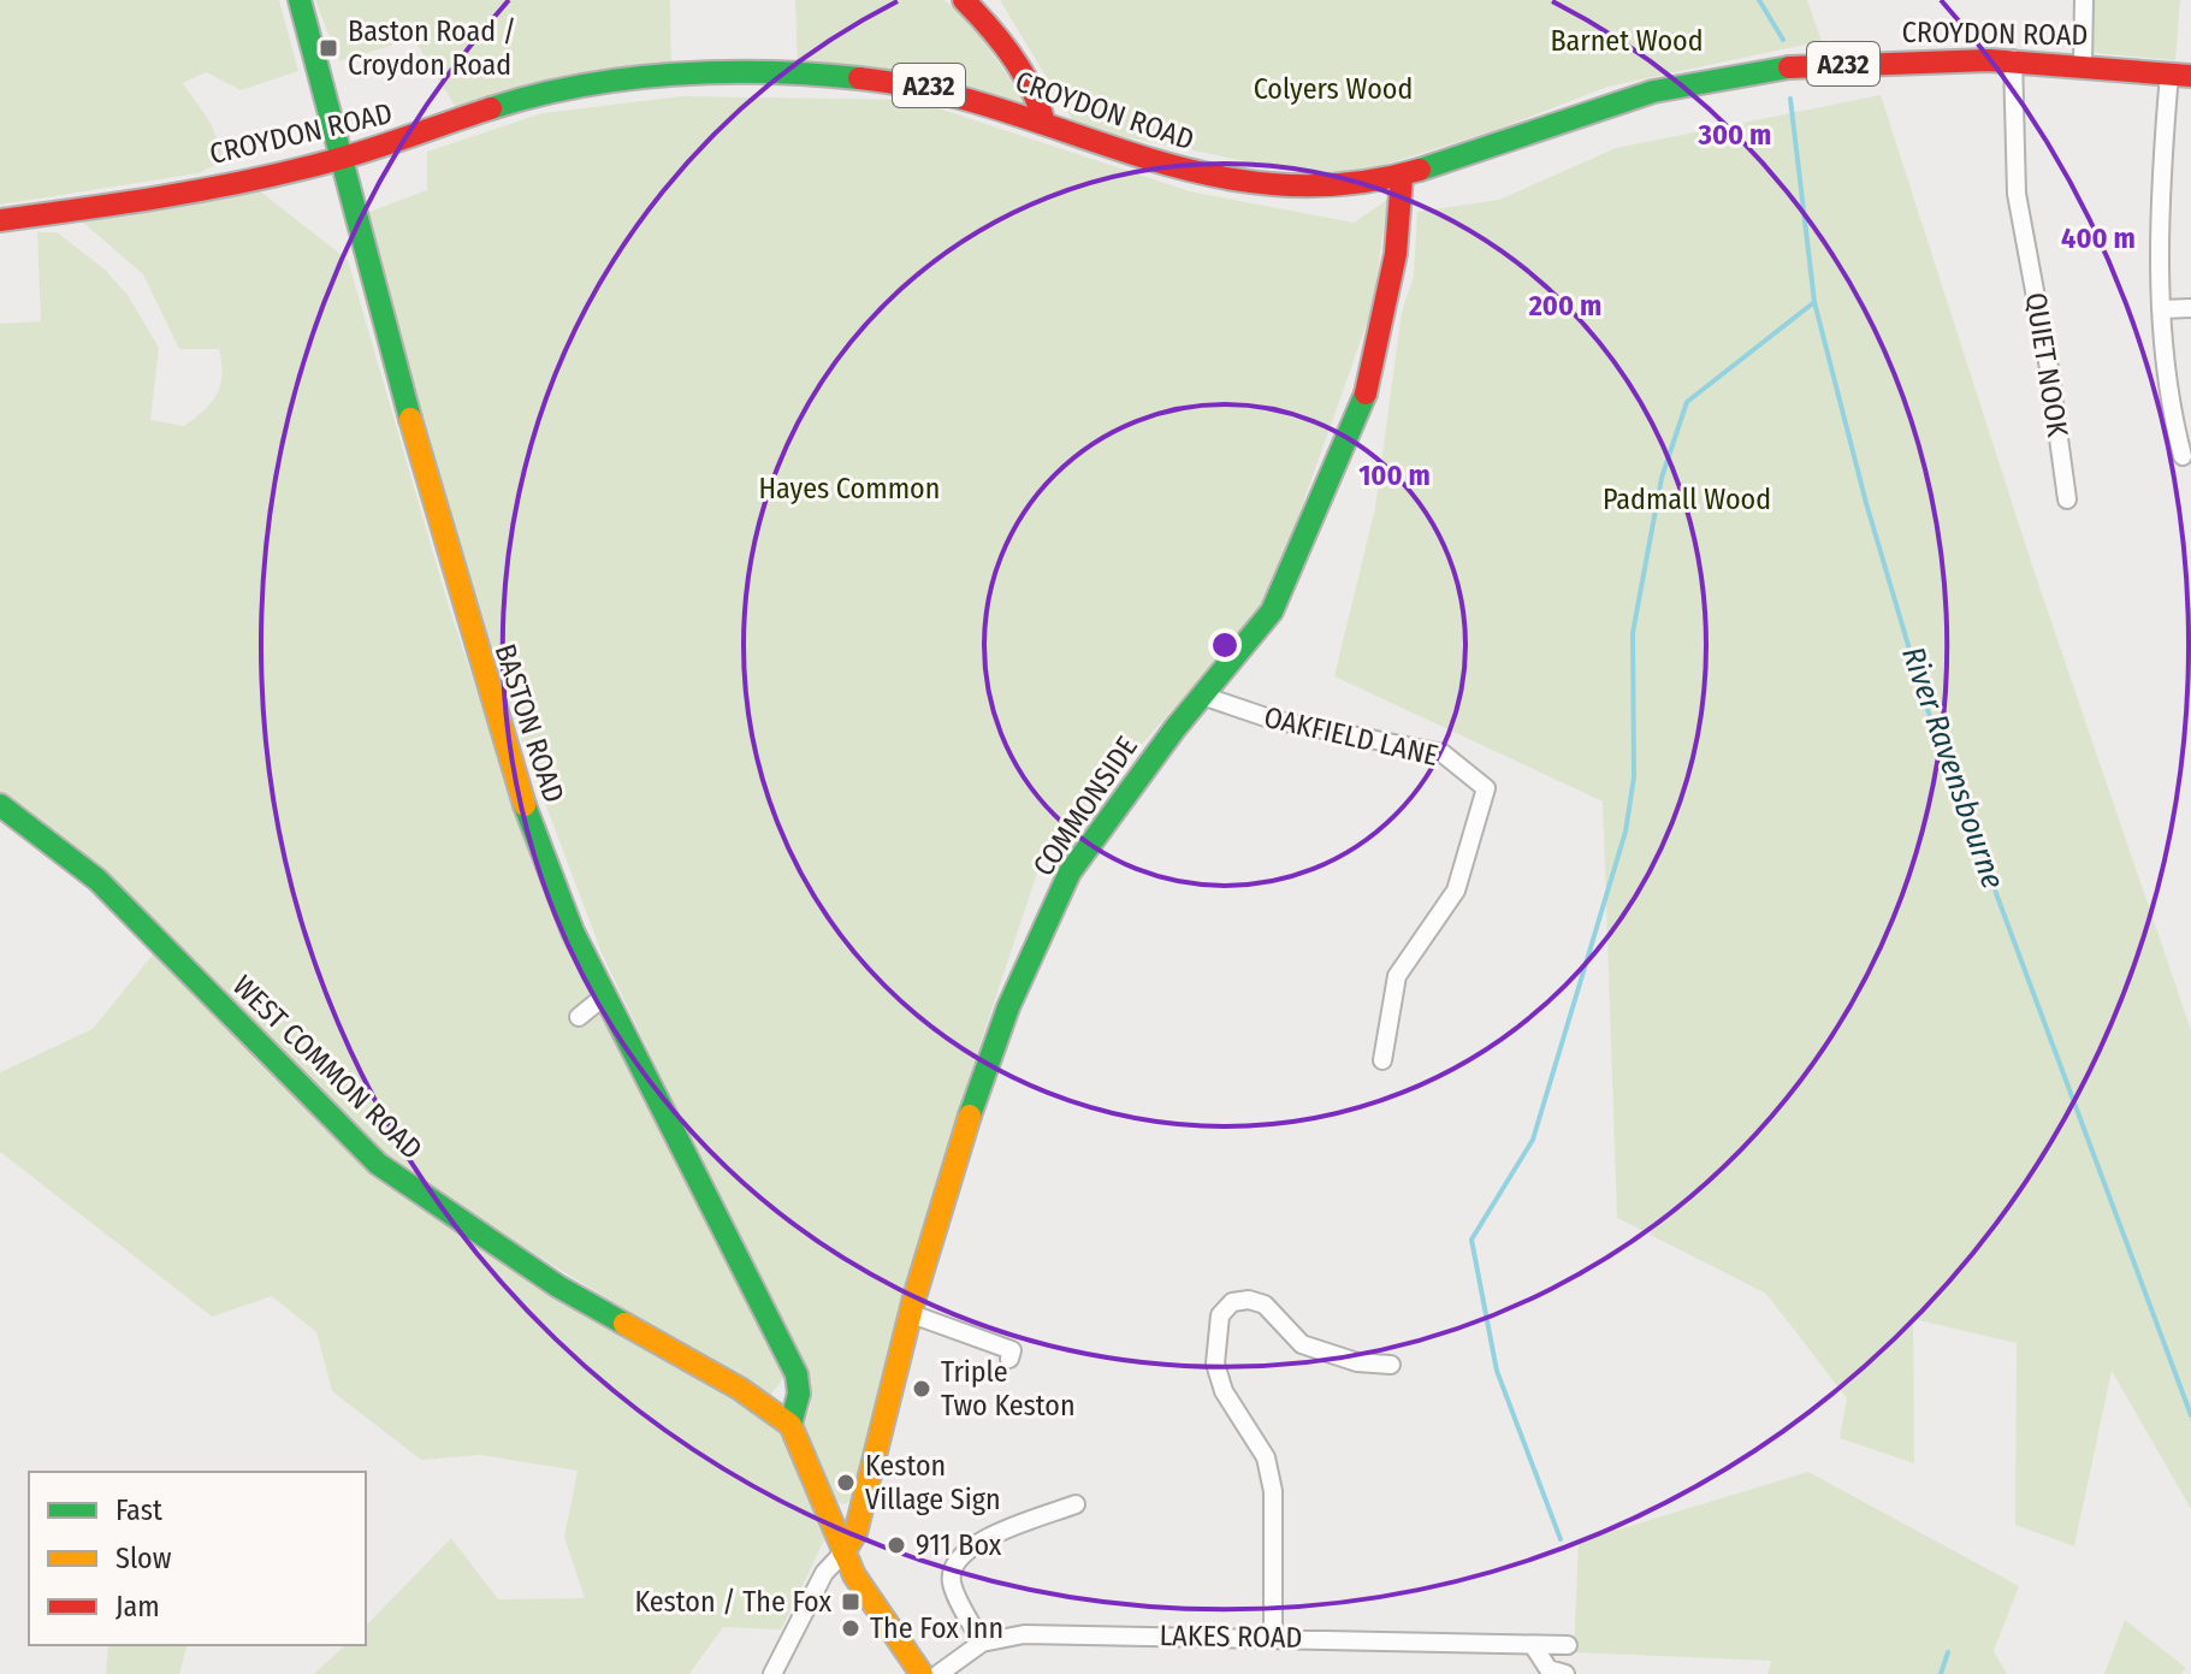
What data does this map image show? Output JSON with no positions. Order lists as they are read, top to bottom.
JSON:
{
  "streets": {
    "main road": [
      "CROYDON ROAD",
      "A232",
      "BASTON ROAD",
      "COMMONSIDE",
      "WEST COMMON ROAD"
    ],
    "street": ["QUIET NOOK", "OAKFIELD LANE", "LAKES ROAD"]
  },
  "crossings": [
    ["CROYDON ROAD", "QUIET NOOK"],
    ["CROYDON ROAD", "BASTON ROAD"],
    ["CROYDON ROAD", "COMMONSIDE"],
    ["BASTON ROAD", "WEST COMMON ROAD"],
    ["OAKFIELD LANE", "COMMONSIDE"]
  ],
  "water": ["River Ravensbourne"],
  "parks": [
    "Barnet Wood",
    "Colyers Wood",
    "Hayes Common",
    "Padmall Wood"
  ],
  "places": {
    "transit": ["Baston Road / Croydon Road", "Keston / The Fox"],
    "other": [
      "Triple Two Keston",
      "Keston Village Sign",
      "911 Box",
      "The Fox Inn"
    ]
  },
  "legend": ["Fast", "Slow", "Jam"],
  "rings": [
    "300 m",
    "400 m",
    "200 m",
    "100 m"
  ]
}
